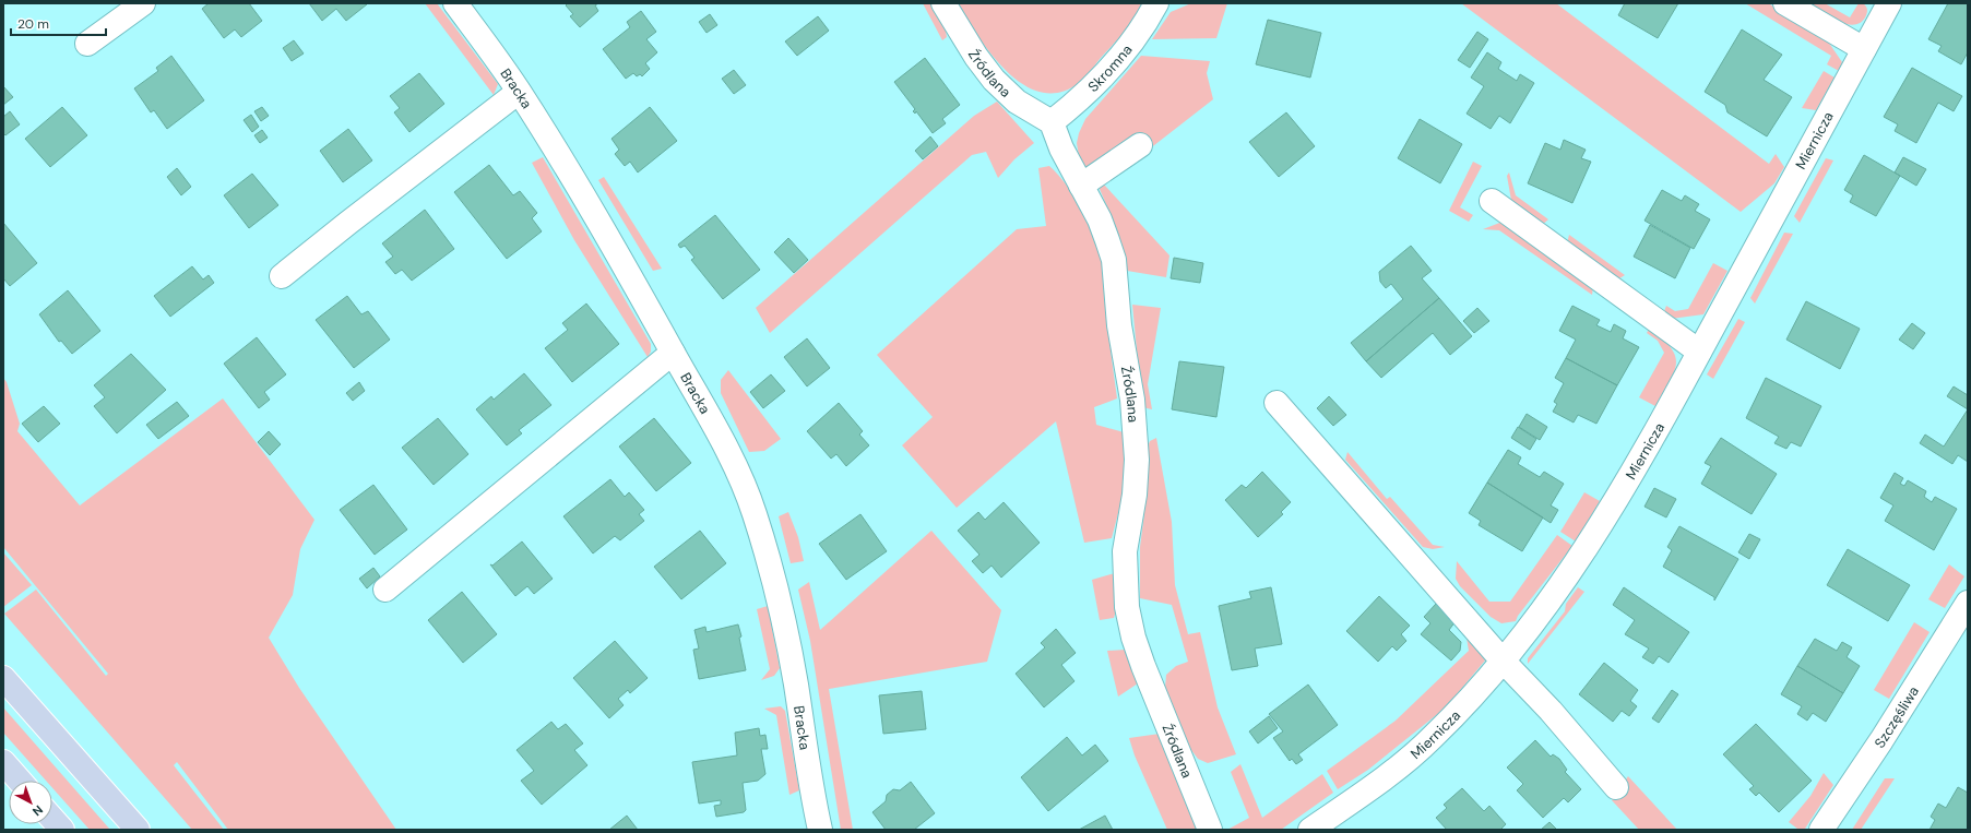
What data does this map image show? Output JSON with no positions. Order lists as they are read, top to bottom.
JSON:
{
  "streets": {
    "street": [
      "Skromna",
      "Źródlana",
      "Bracka",
      "Miernicza",
      "Szczęśliwa"
    ]
  },
  "crossings": [
    ["Skromna", "Źródlana"]
  ],
  "scale_bar": "20 m",
  "north": "bottom right"
}
